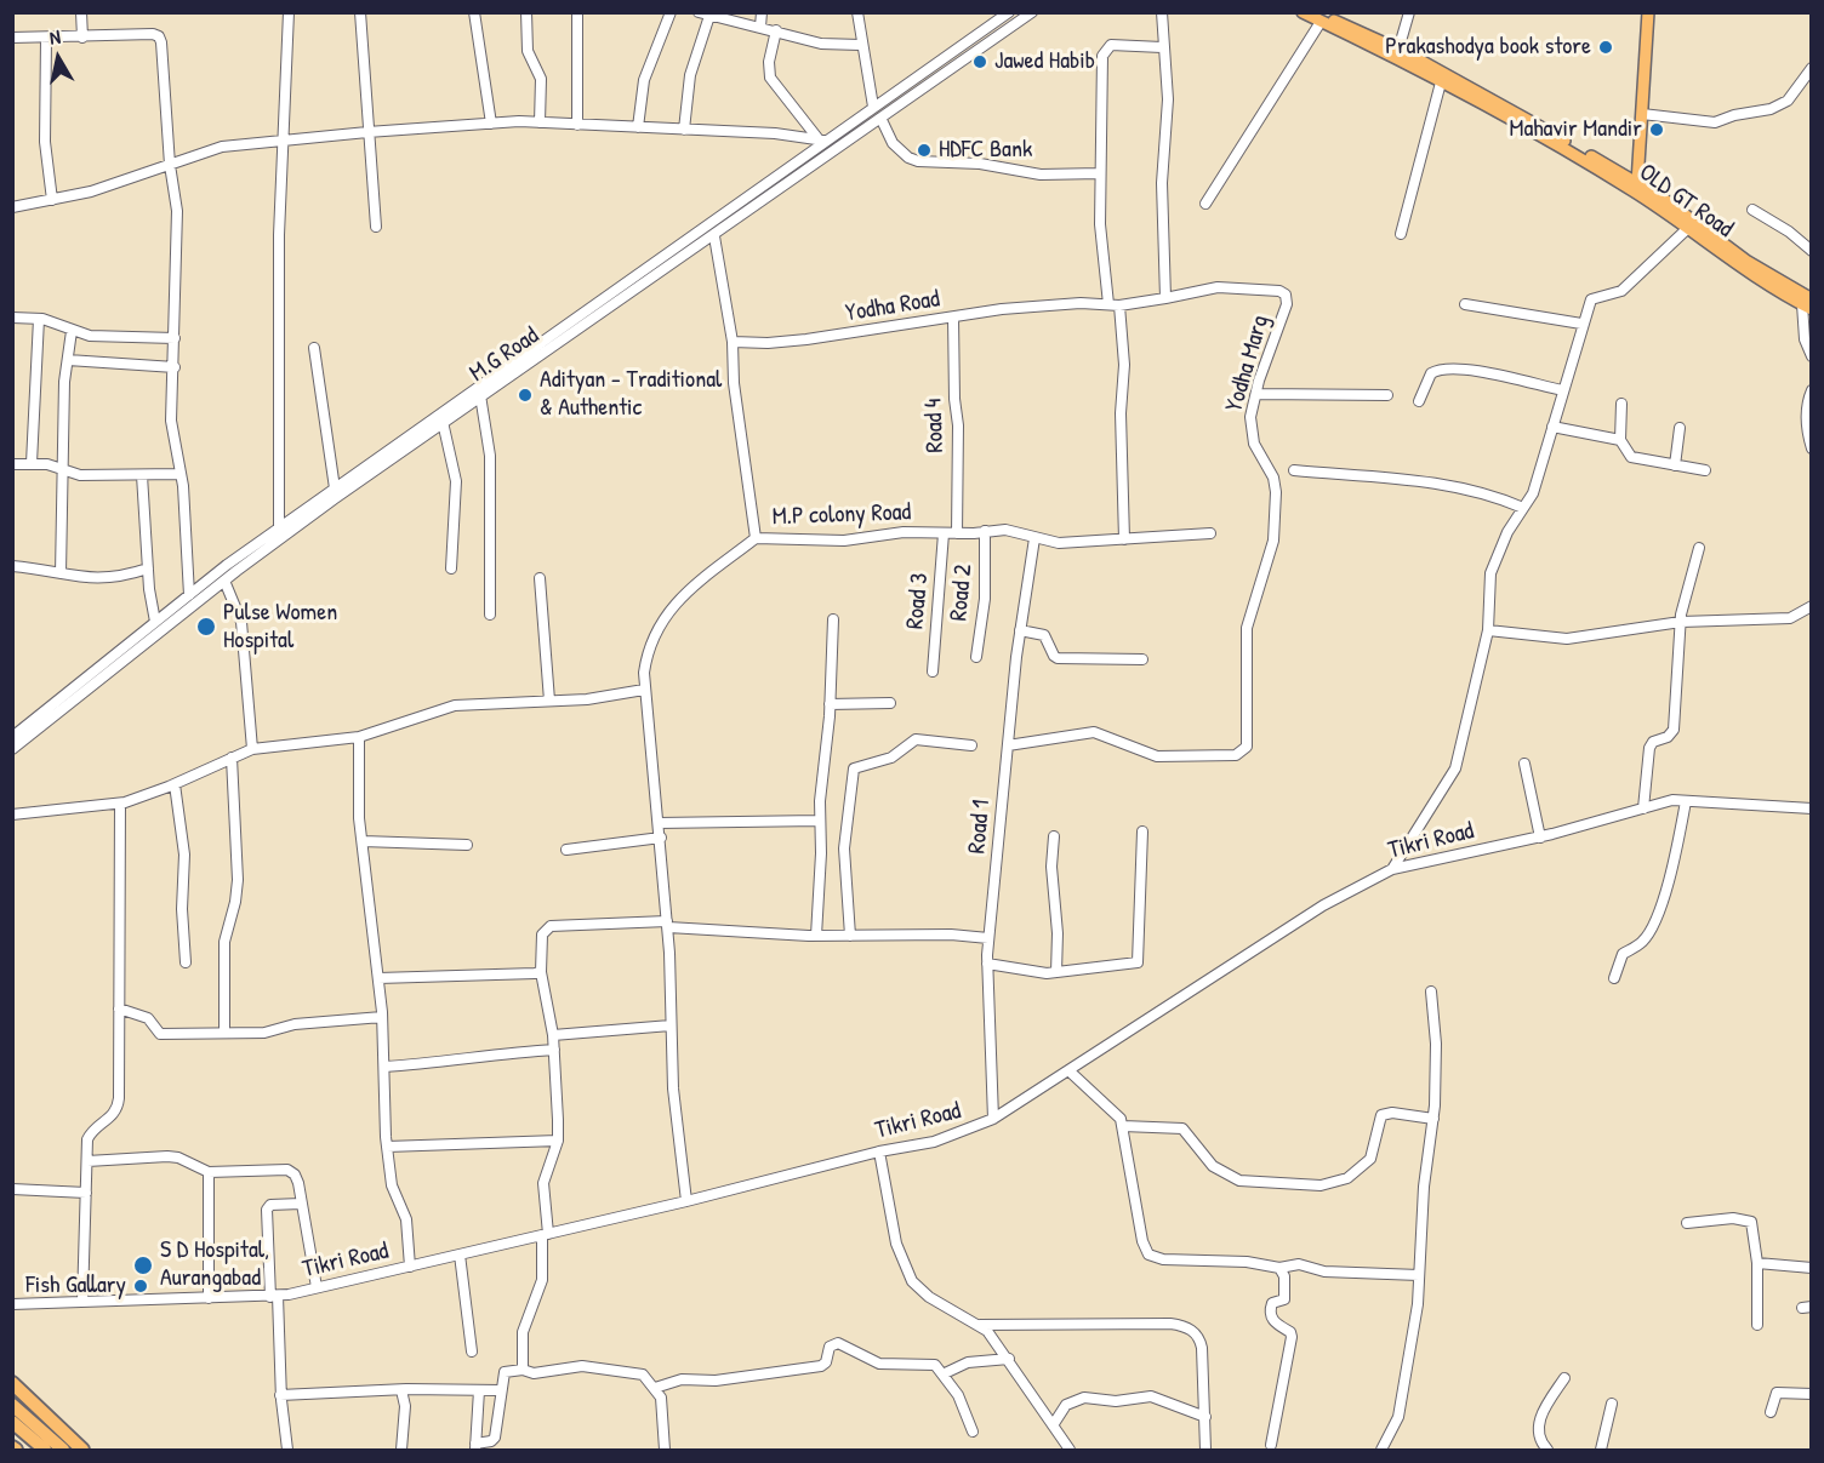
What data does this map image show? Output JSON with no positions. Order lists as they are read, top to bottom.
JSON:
{
  "streets": {
    "main road": ["OLD GT Road"],
    "street": [
      "Yodha Road",
      "M.G Road",
      "Yodha Marg",
      "Road 4",
      "M.P colony Road",
      "Road 2",
      "Road 3",
      "Road 1",
      "Tikri Road"
    ]
  },
  "crossings": [
    ["Yodha Road", "Yodha Marg"],
    ["Yodha Road", "Road 4"],
    ["Yodha Road", "M.P colony Road"],
    ["Yodha Marg", "Road 1"],
    ["Road 4", "M.P colony Road"],
    ["M.P colony Road", "Road 2"],
    ["M.P colony Road", "Road 3"],
    ["M.P colony Road", "Road 1"],
    ["Road 1", "Tikri Road"]
  ],
  "places": [
    "Prakashodya book store",
    "Jawed Habib",
    "Mahavir Mandir",
    "HDFC Bank",
    "Adityan - Traditional & Authentic",
    "Pulse Women Hospital",
    "S D Hospital, Aurangabad",
    "Fish Gallary"
  ],
  "north": "top"
}
